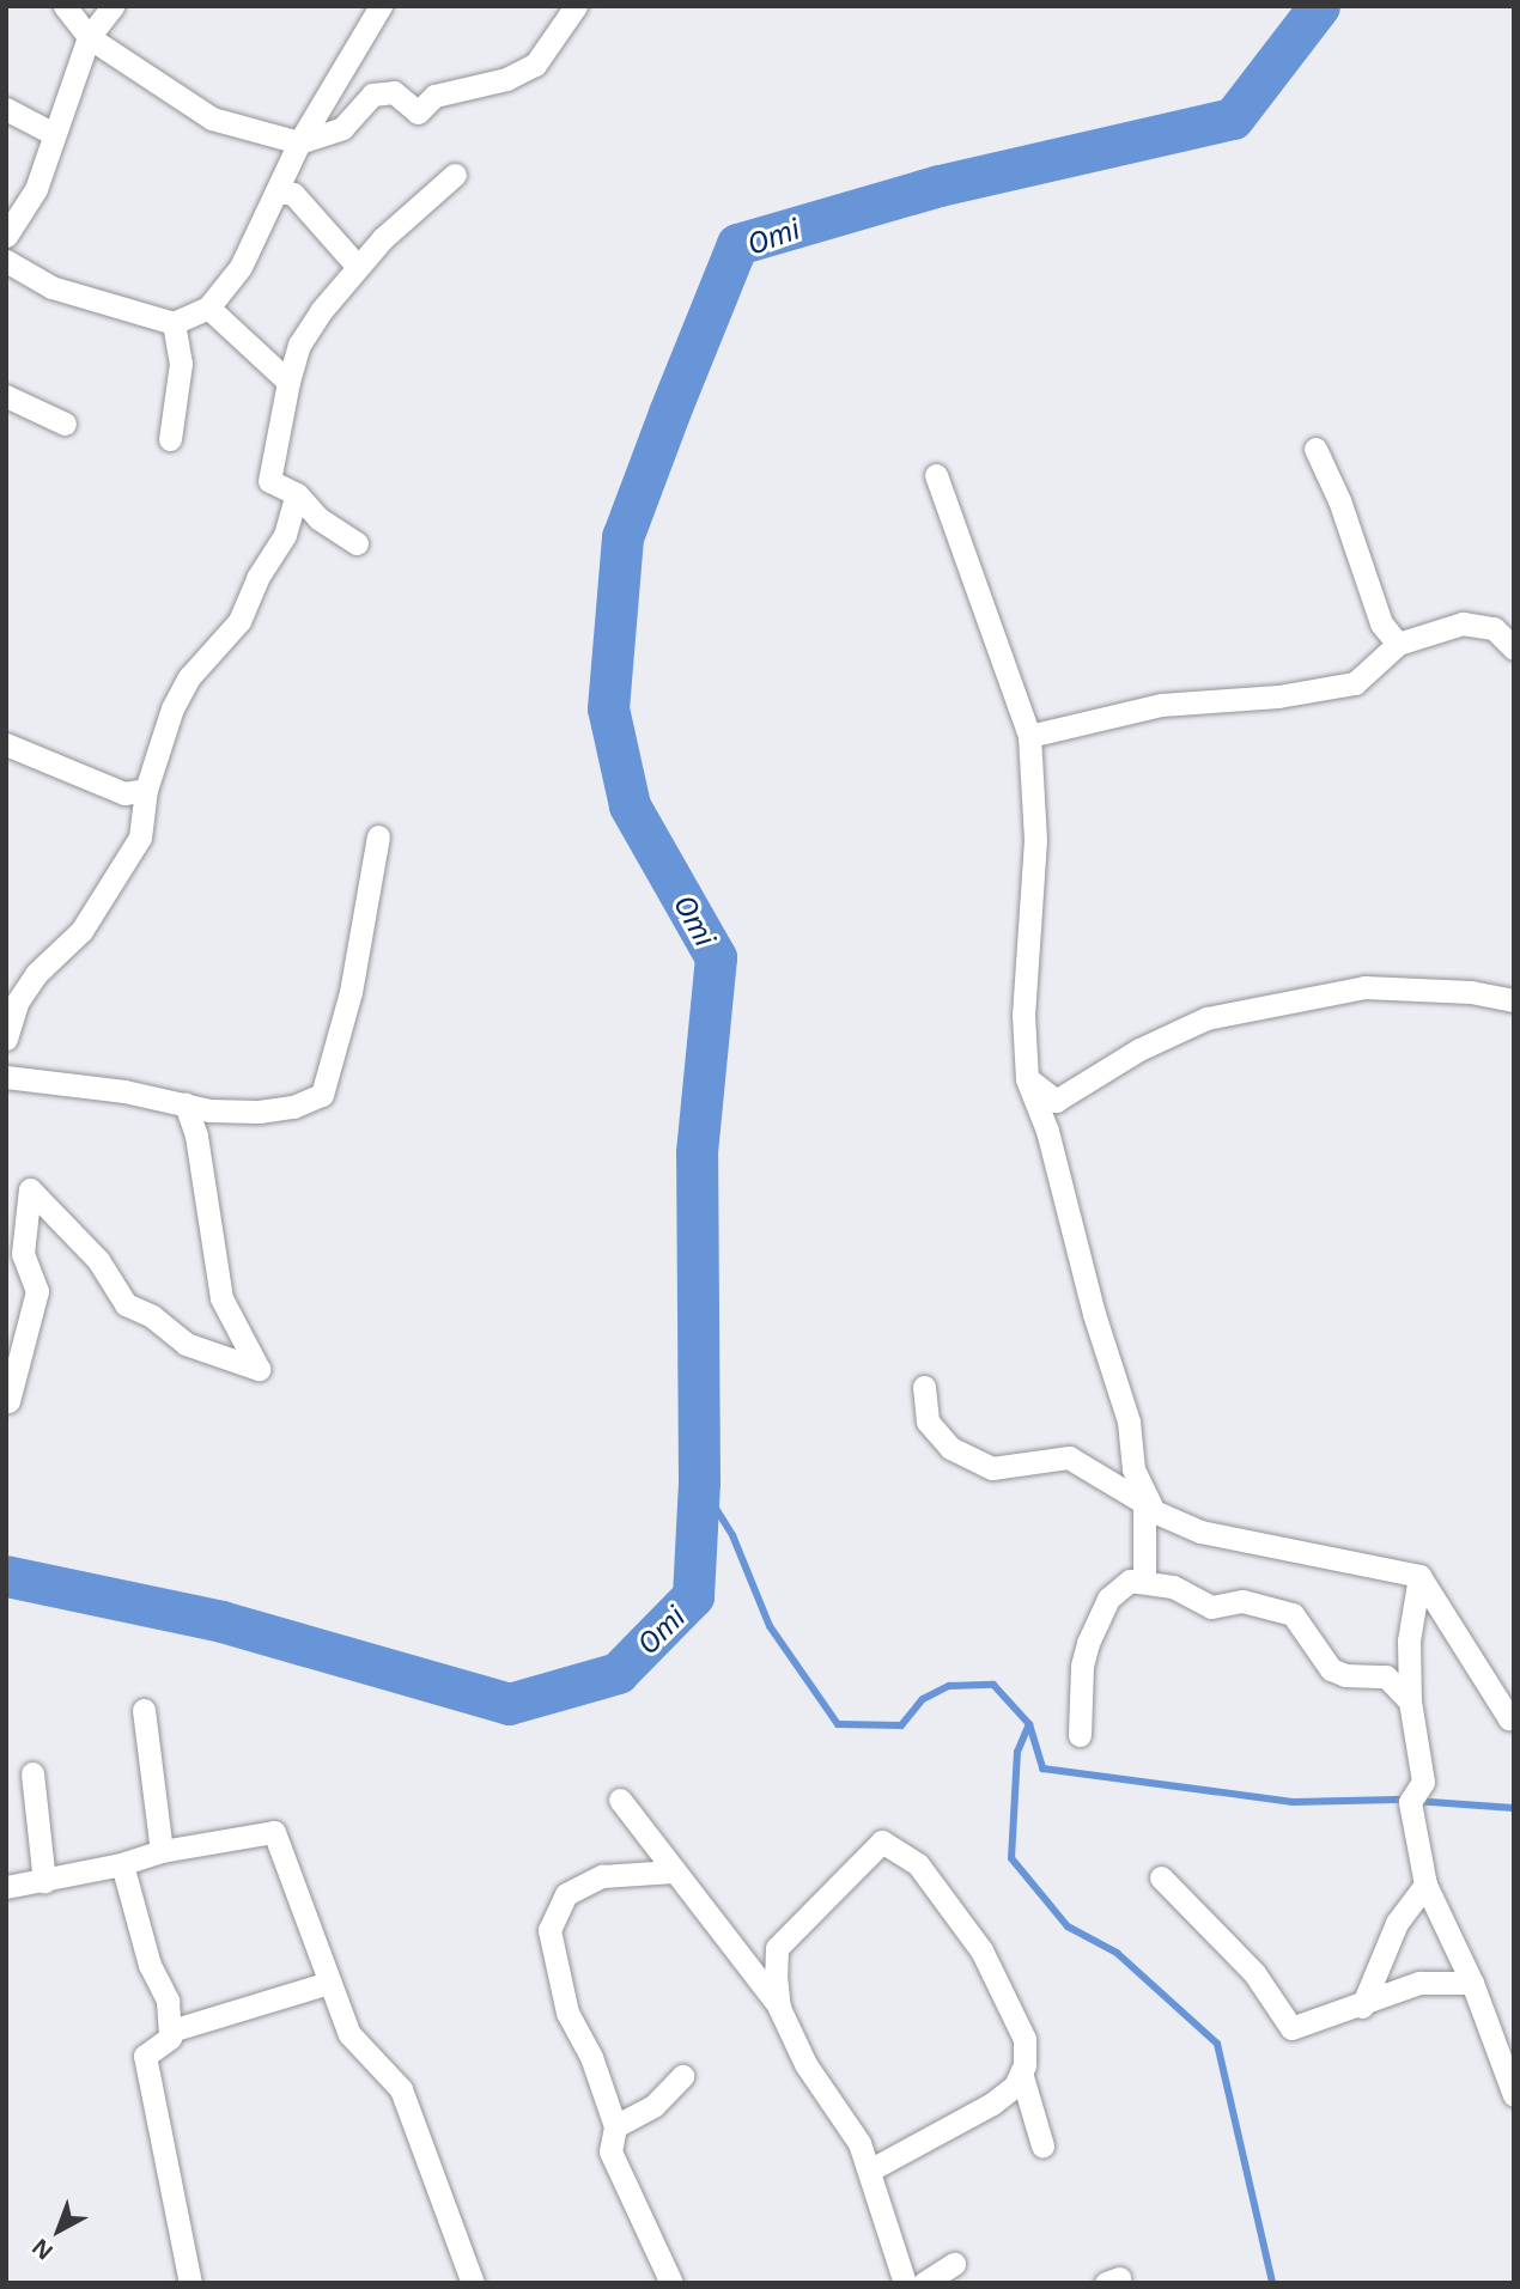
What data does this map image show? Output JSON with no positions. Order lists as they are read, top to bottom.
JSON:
{
  "water": ["Omi"],
  "north": "bottom left"
}
